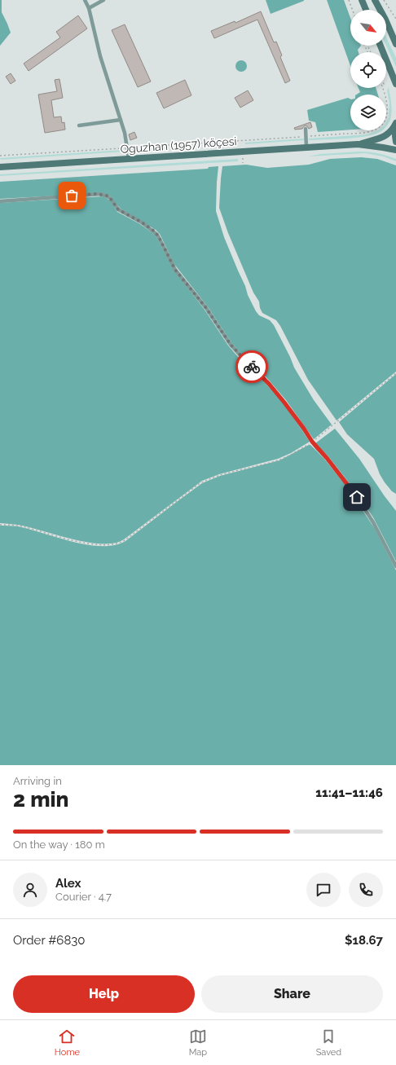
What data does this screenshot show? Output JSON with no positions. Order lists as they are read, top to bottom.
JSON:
{
  "streets": {
    "main road": ["Oguzhan (1957) köçesi"]
  },
  "north": "bottom right",
  "page": {
    "heading": ["2 min", "Arriving in", "11:41–11:46"],
    "panel": [
      "Alex",
      "Courier · 4.7",
      "Order #6830",
      "$18.67"
    ],
    "bar": "On the way · 180 m",
    "buttons": ["Help", "Share"],
    "tabs": ["Home", "Map", "Saved"]
  }
}
